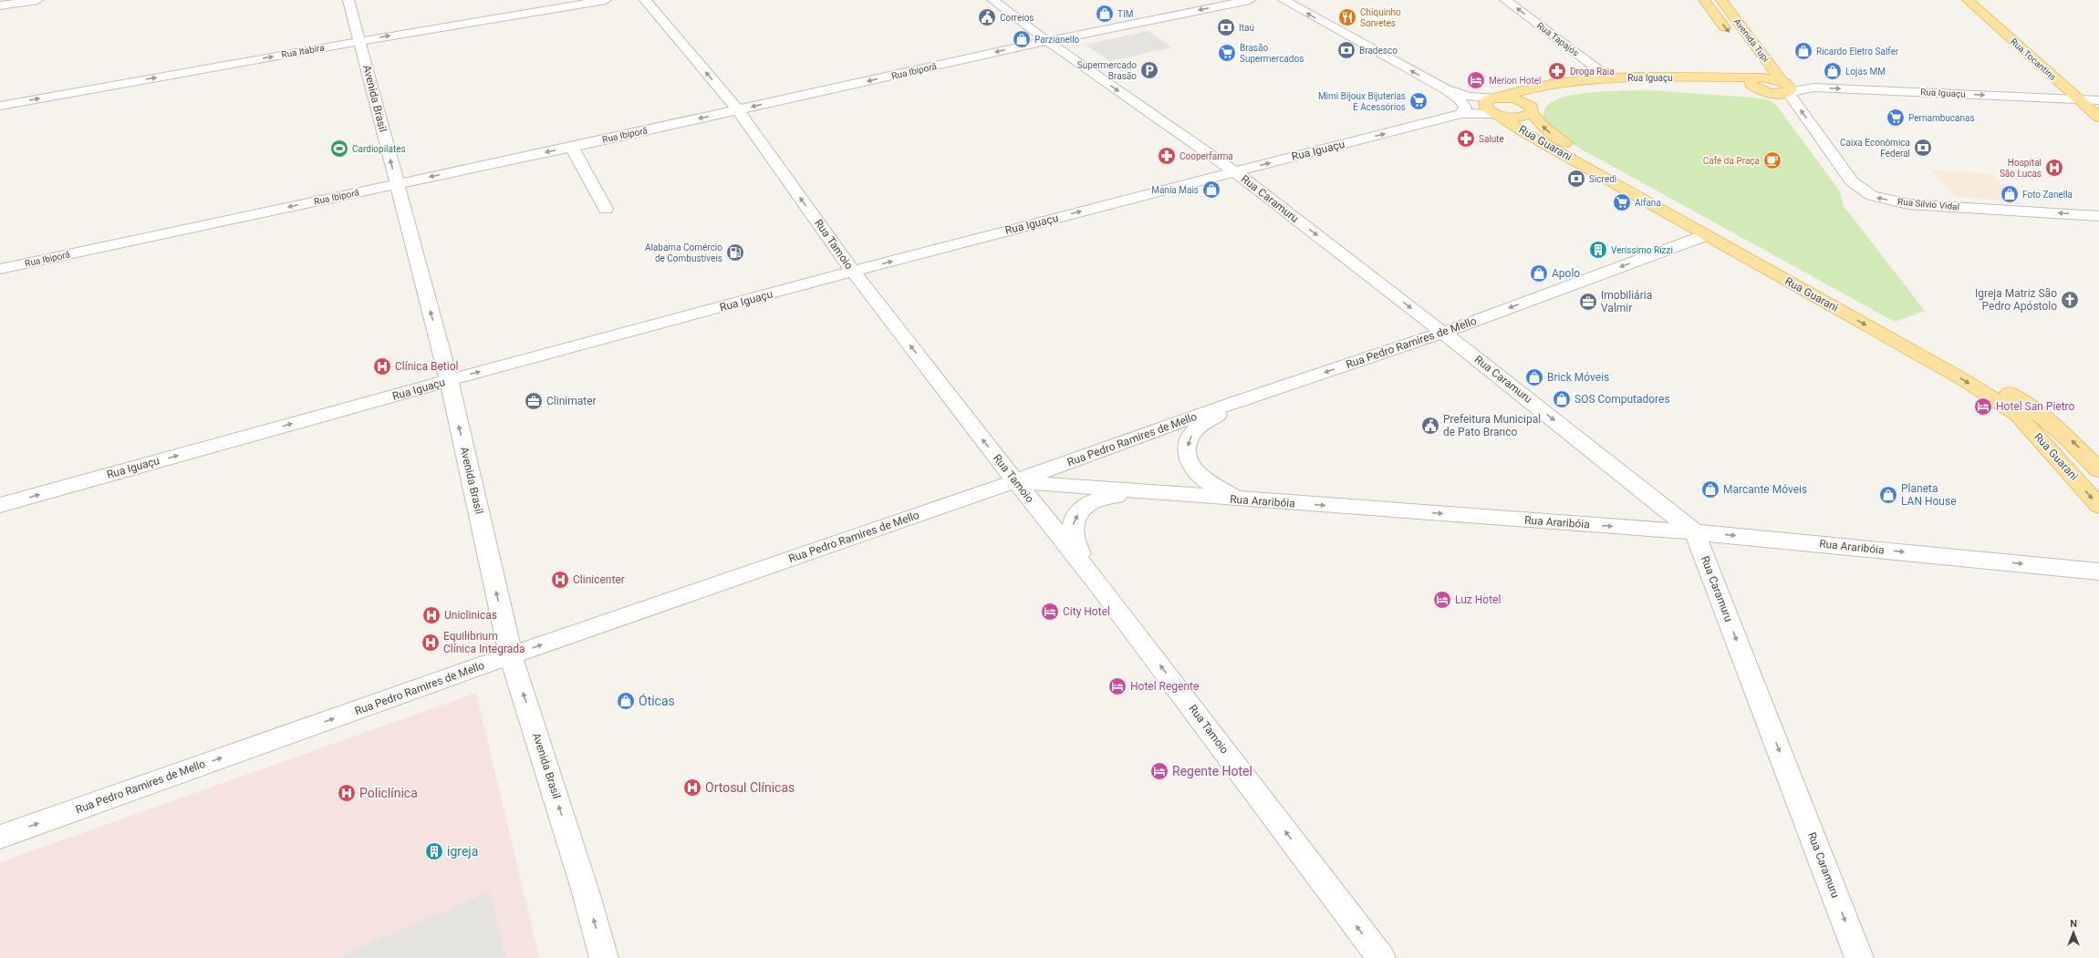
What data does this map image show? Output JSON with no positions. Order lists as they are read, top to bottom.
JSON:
{
  "streets": {
    "main road": [
      "Avenida Tupi",
      "Rua Tocantins",
      "Rua Iguaçu",
      "Rua Guarani"
    ],
    "street": [
      "Rua Tapajós",
      "Rua Itabira",
      "Rua Ibiporã",
      "Avenida Brasil",
      "Rua Caramuru",
      "Rua Silvio Vidal",
      "Rua Tamoio",
      "Rua Pedro Ramires de Mello",
      "Rua Araribóia"
    ]
  },
  "crossings": [
    ["Rua Tapajós", "Rua Iguaçu"],
    ["Avenida Tupi", "Rua Iguaçu"],
    ["Avenida Tupi", "Rua Silvio Vidal"],
    ["Rua Itabira", "Avenida Brasil"],
    ["Rua Tocantins", "Rua Iguaçu"],
    ["Rua Ibiporã", "Avenida Brasil"],
    ["Rua Ibiporã", "Rua Caramuru"],
    ["Rua Ibiporã", "Rua Tamoio"],
    ["Rua Iguaçu", "Avenida Brasil"],
    ["Rua Iguaçu", "Rua Guarani"],
    ["Rua Iguaçu", "Rua Caramuru"],
    ["Rua Iguaçu", "Rua Silvio Vidal"],
    ["Rua Iguaçu", "Rua Tamoio"],
    ["Avenida Brasil", "Rua Pedro Ramires de Mello"],
    ["Rua Guarani", "Rua Pedro Ramires de Mello"],
    ["Rua Caramuru", "Rua Pedro Ramires de Mello"],
    ["Rua Caramuru", "Rua Araribóia"],
    ["Rua Tamoio", "Rua Pedro Ramires de Mello"],
    ["Rua Tamoio", "Rua Araribóia"],
    ["Rua Pedro Ramires de Mello", "Rua Araribóia"]
  ],
  "one_way": [
    "Rua Tapajós",
    "Rua Itabira",
    "Rua Ibiporã",
    "Rua Iguaçu",
    "Avenida Brasil",
    "Rua Caramuru",
    "Rua Silvio Vidal",
    "Rua Tamoio",
    "Rua Araribóia"
  ],
  "places": {
    "shop": [
      "TIM",
      "Parzianello",
      "Ricardo Eletro Salfer",
      "Lojas MM",
      "Mania Mais",
      "Foto Zanella",
      "Apolo",
      "Brick Móveis",
      "SOS Computadores",
      "Marcante Móveis",
      "Planeta LAN House",
      "Óticas"
    ],
    "public building": ["Correios", "Prefeitura Municipal de Pato Branco"],
    "restaurant": ["Chiquinho Sorvetes"],
    "bank": [
      "Itaú",
      "Bradesco",
      "Caixa Econômica Federal",
      "Sicredi"
    ],
    "supermarket": [
      "Brasão Supermercados",
      "Mimi Bijoux Bijuterias E Acessórios",
      "Pernambucanas",
      "Alfana"
    ],
    "parking": ["Supermercado Brasão"],
    "pharmacy": ["Droga Raia", "Salute", "Cooperfarma"],
    "hotel": [
      "Merion Hotel",
      "Hotel San Pietro",
      "Luz Hotel",
      "City Hotel",
      "Hotel Regente",
      "Regente Hotel"
    ],
    "sports": ["Cardiopilates"],
    "cafe": ["Café da Praça"],
    "hospital": [
      "Hospital São Lucas",
      "Clínica Betiol",
      "Clinicenter",
      "Uniclinicas",
      "Equilibrium Clínica Integrada",
      "Ortosul Clínicas",
      "Policlínica"
    ],
    "building": ["Veríssimo Rizzi", "igreja"],
    "fuel station": ["Alabama Comércio de Combustíveis"],
    "church": ["Igreja Matriz São Pedro Apóstolo"],
    "office": ["Imobiliária Valmir", "Clinimater"]
  },
  "north": "top"
}
